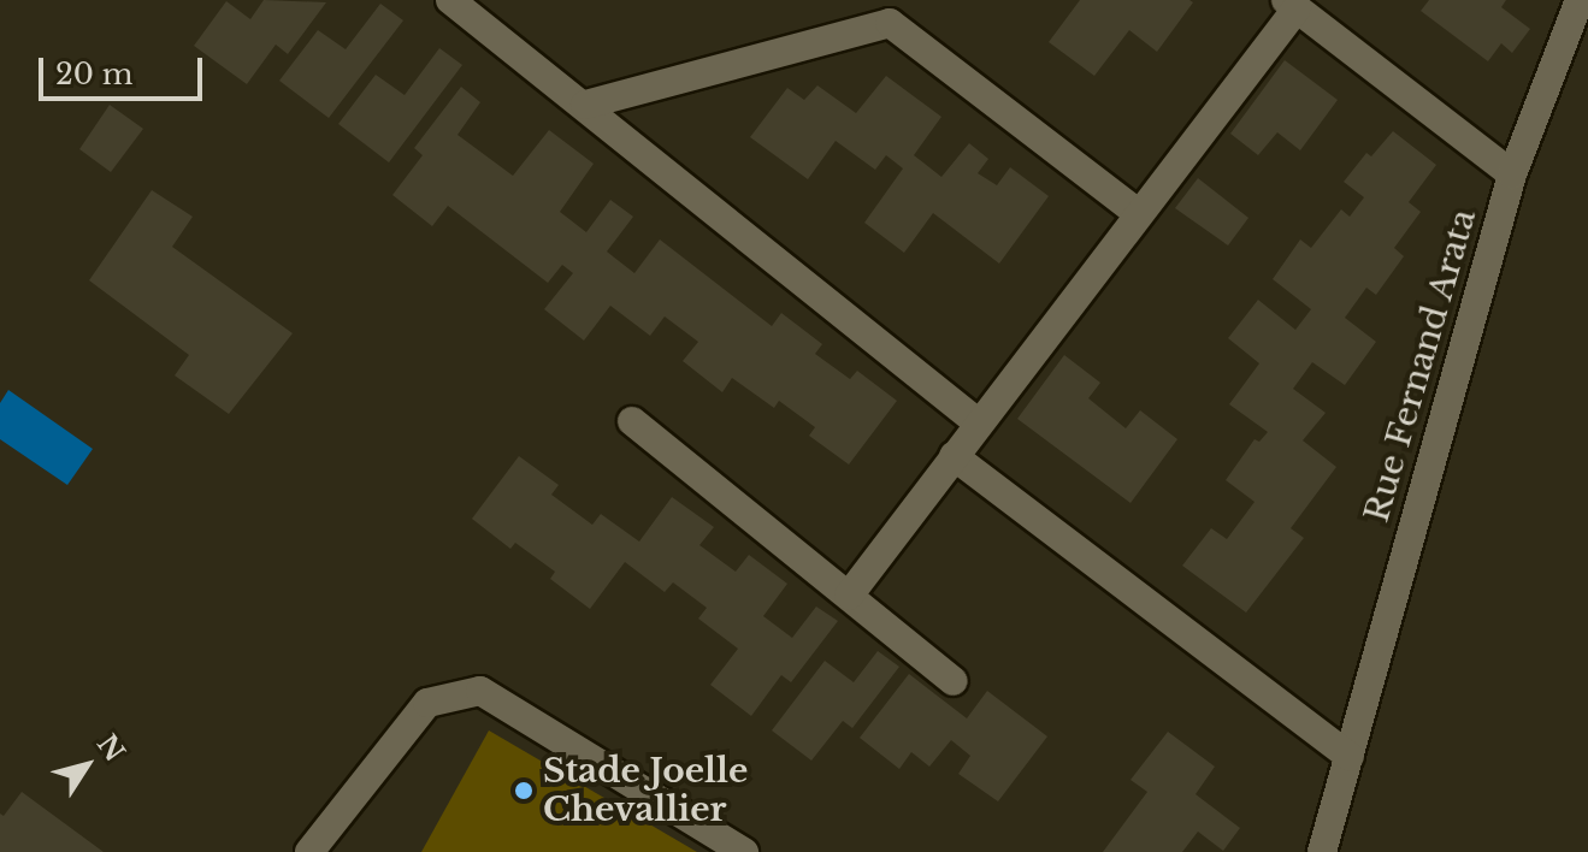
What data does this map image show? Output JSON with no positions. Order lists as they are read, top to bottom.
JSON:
{
  "streets": {
    "street": ["Rue Fernand Arata"]
  },
  "places": ["Stade Joelle Chevallier"],
  "scale_bar": "20 m",
  "north": "top right"
}
